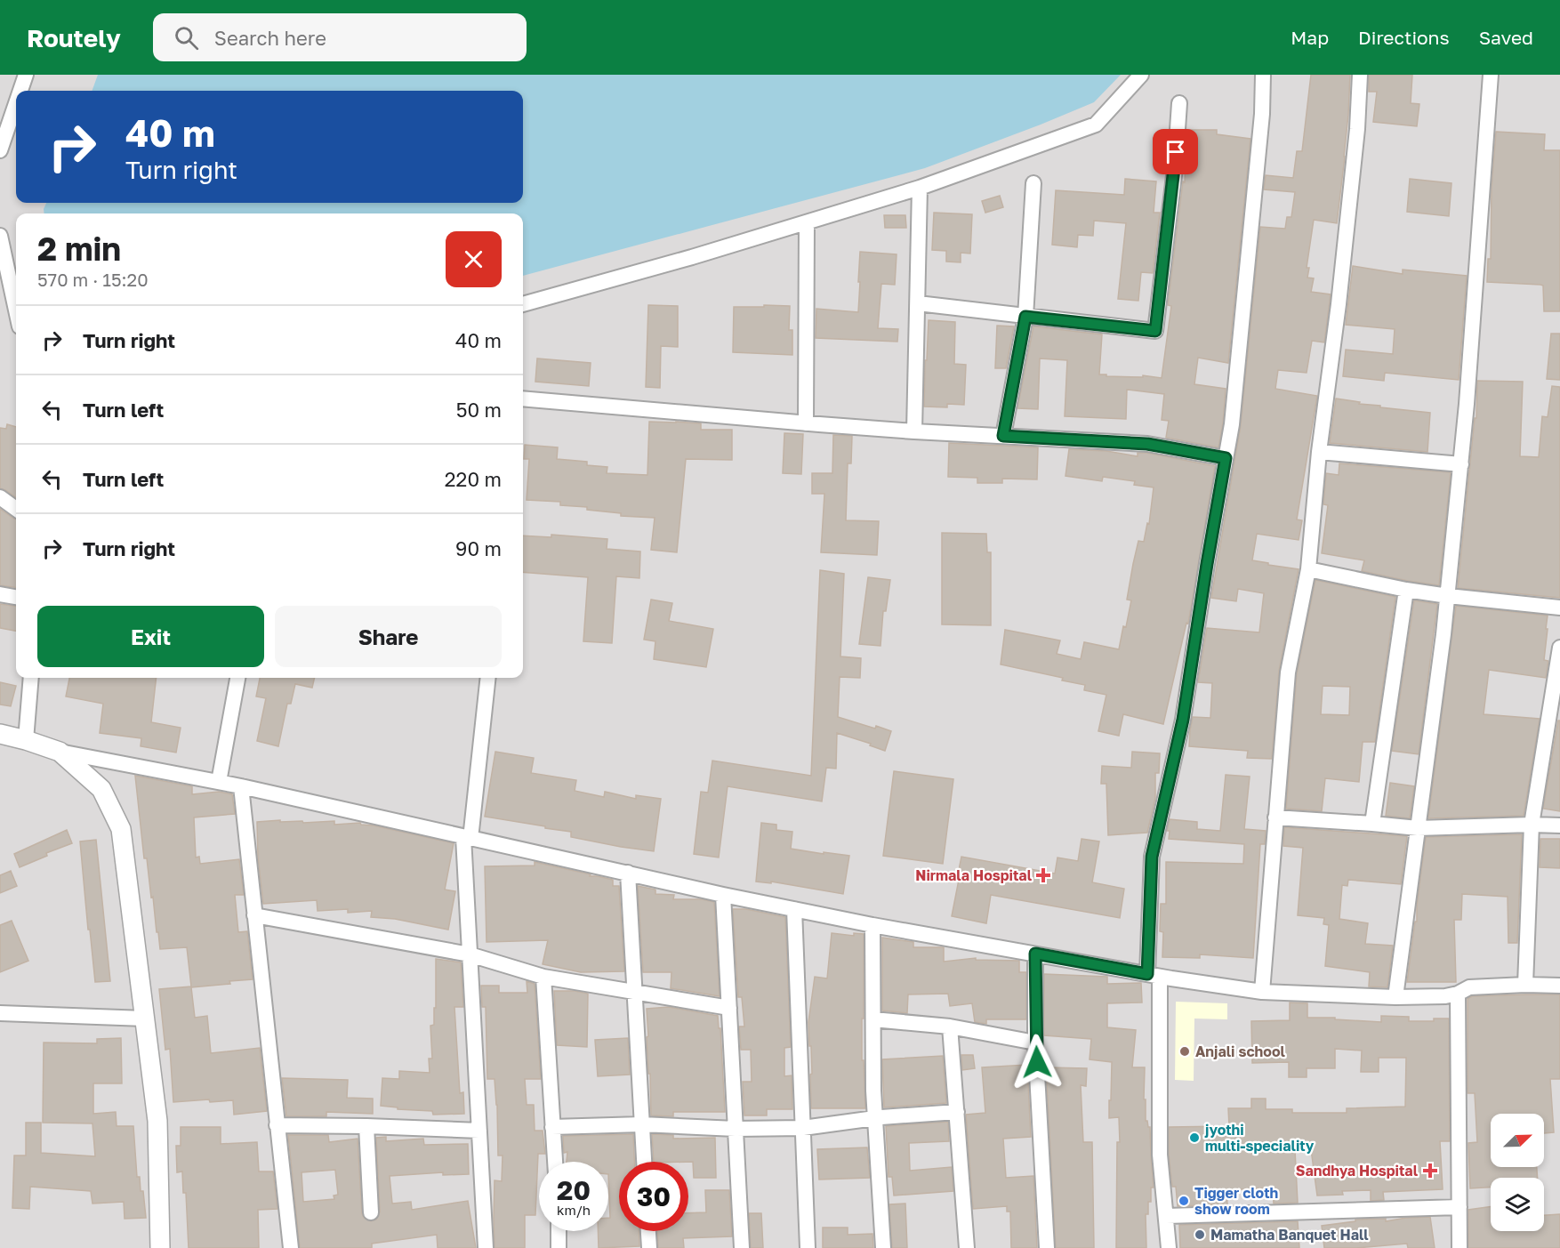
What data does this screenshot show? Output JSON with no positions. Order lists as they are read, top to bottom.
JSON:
{
  "places": {
    "health": ["Nirmala Hospital", "Sandhya Hospital"],
    "other": [
      "Anjali school",
      "jyothi multi-speciality",
      "Tigger cloth show room",
      "Mamatha Banquet Hall"
    ]
  },
  "north": "top right",
  "page": {
    "header": "Routely",
    "search": "Search here",
    "nav": ["Map", "Directions", "Saved"],
    "turn": ["40 m", "Turn right"],
    "heading": ["2 min", "570 m · 15:20"],
    "list": [
      {
        "name": "Turn right",
        "value": "40 m"
      },
      {
        "name": "Turn left",
        "value": "50 m"
      },
      {
        "name": "Turn left",
        "value": "220 m"
      },
      {
        "name": "Turn right",
        "value": "90 m"
      }
    ],
    "buttons": ["Exit", "Share"],
    "speed": "20 km/h",
    "limit": "30"
  }
}
